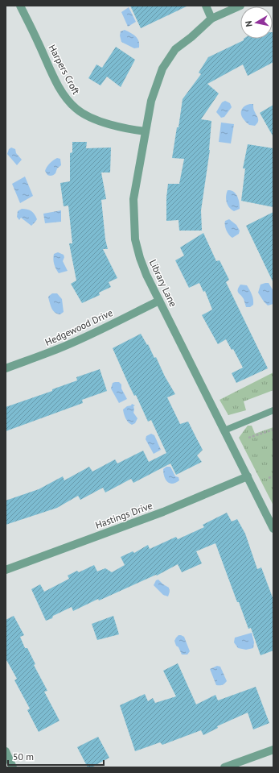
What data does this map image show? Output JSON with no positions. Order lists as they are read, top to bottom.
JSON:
{
  "streets": {
    "street": [
      "Harpers Croft",
      "Library Lane",
      "Hedgewood Drive",
      "Hastings Drive"
    ]
  },
  "crossings": [
    ["Harpers Croft", "Library Lane"],
    ["Library Lane", "Hedgewood Drive"],
    ["Library Lane", "Hastings Drive"]
  ],
  "scale_bar": "50 m",
  "north": "left"
}
